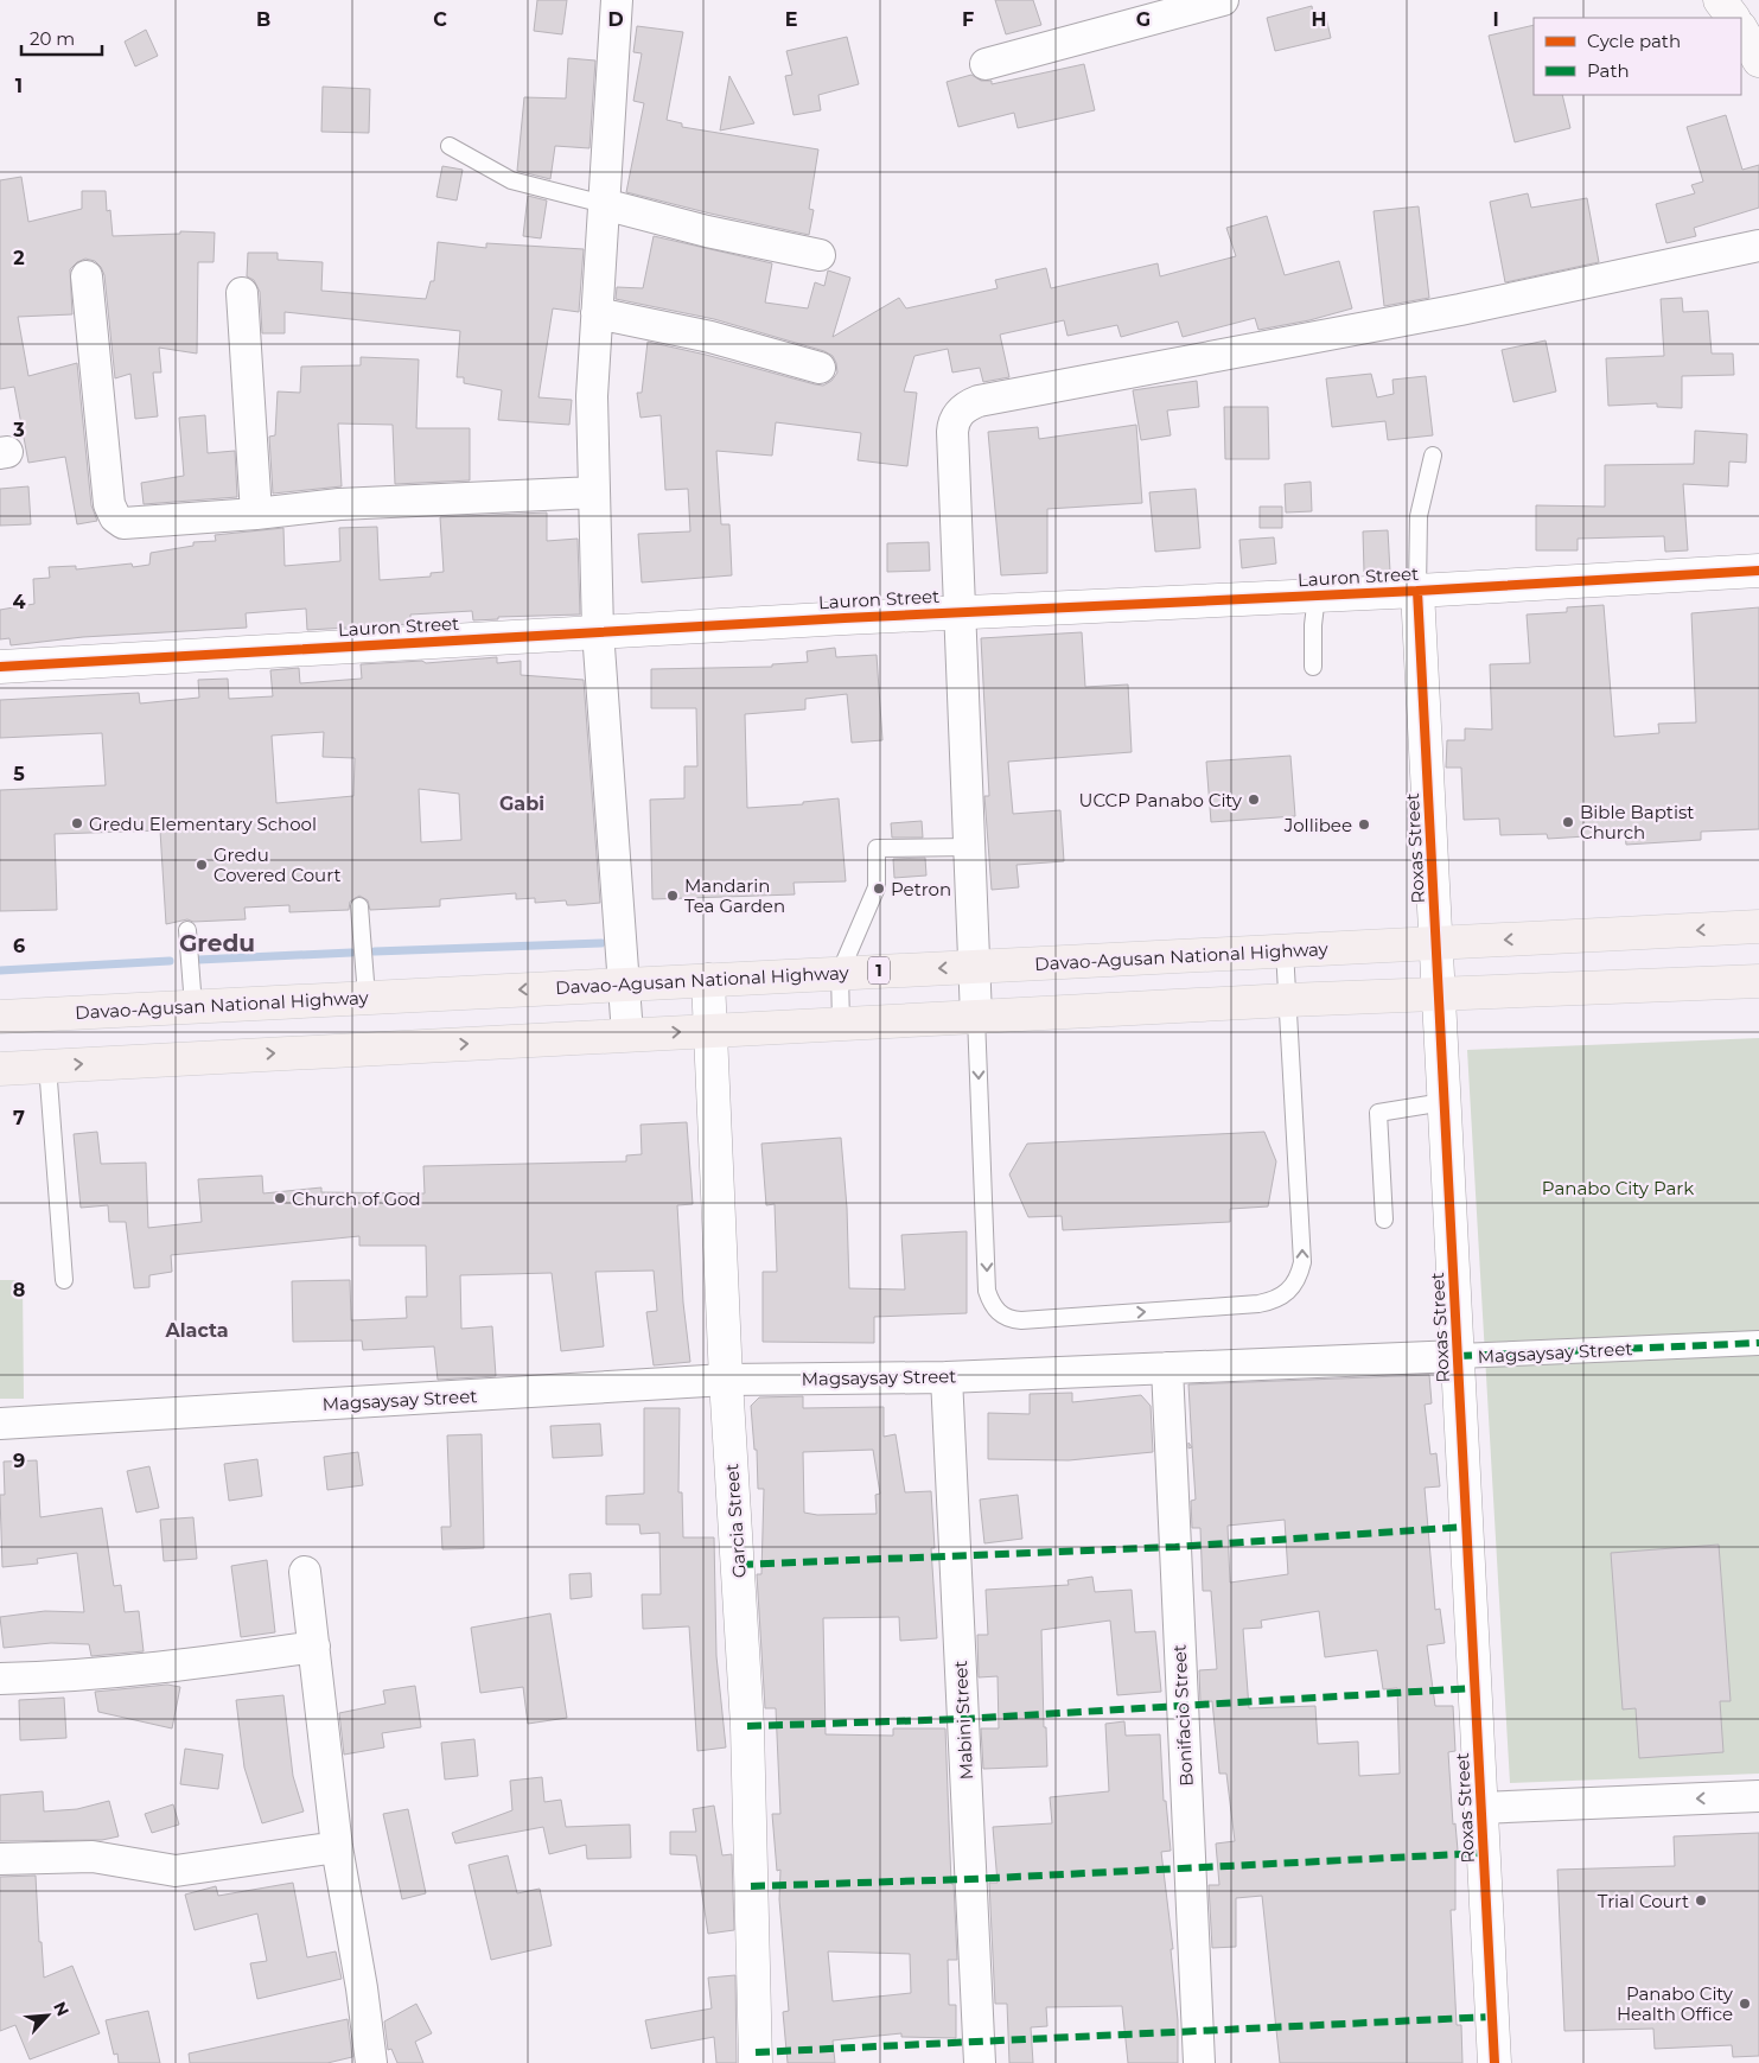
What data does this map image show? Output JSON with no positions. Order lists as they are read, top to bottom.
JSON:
{
  "streets": {
    "highway": ["Davao-Agusan National Highway", "1"],
    "street": [
      "Lauron Street",
      "Roxas Street",
      "Magsaysay Street",
      "Garcia Street",
      "Bonifacio Street",
      "Mabini Street"
    ]
  },
  "crossings": [
    ["Lauron Street", "Roxas Street"],
    ["Roxas Street", "Davao-Agusan National Highway"],
    ["Roxas Street", "Magsaysay Street"],
    ["Davao-Agusan National Highway", "Garcia Street"],
    ["Magsaysay Street", "Garcia Street"],
    ["Magsaysay Street", "Bonifacio Street"],
    ["Magsaysay Street", "Mabini Street"]
  ],
  "districts": ["Gabi", "Gredu", "Alacta"],
  "parks": ["Panabo City Park"],
  "places": [
    "UCCP Panabo City",
    "Bible Baptist Church",
    "Gredu Elementary School",
    "Jollibee",
    "Gredu Covered Court",
    "Petron",
    "Mandarin Tea Garden",
    "Church of God",
    "Trial Court",
    "Panabo City Health Office"
  ],
  "legend": ["Cycle path", "Path"],
  "scale_bar": "20 m",
  "north": "top right",
  "grid": {
    "columns": [
      "B",
      "C",
      "D",
      "E",
      "F",
      "G",
      "H",
      "I"
    ],
    "rows": [
      "1",
      "2",
      "3",
      "4",
      "5",
      "6",
      "7",
      "8",
      "9"
    ]
  }
}
